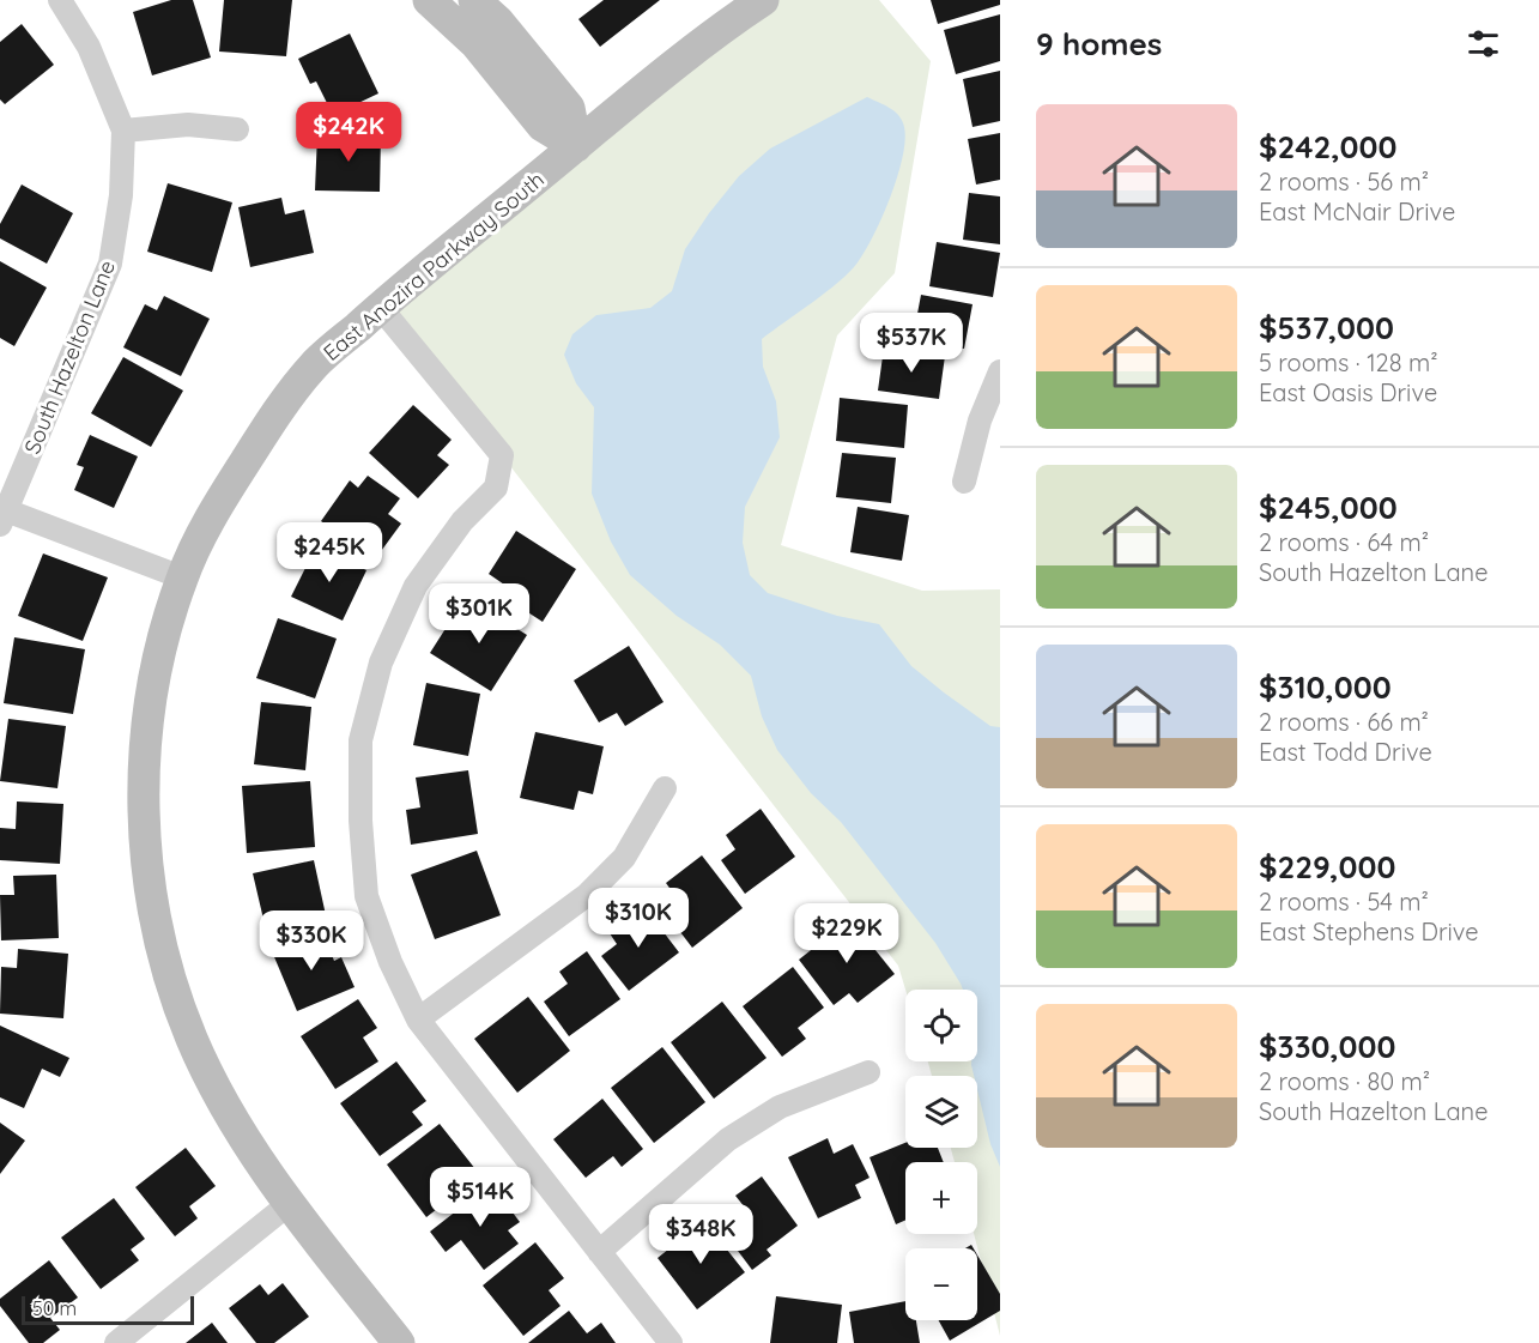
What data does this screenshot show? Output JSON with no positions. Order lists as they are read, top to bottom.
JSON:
{
  "streets": {
    "street": ["East Anozira Parkway South", "South Hazelton Lane"]
  },
  "scale_bar": "50 m",
  "page": {
    "heading": "9 homes",
    "list": [
      {
        "name": "$242,000",
        "note": "2 rooms · 56 m² · East McNair Drive"
      },
      {
        "name": "$537,000",
        "note": "5 rooms · 128 m² · East Oasis Drive"
      },
      {
        "name": "$245,000",
        "note": "2 rooms · 64 m² · South Hazelton Lane"
      },
      {
        "name": "$310,000",
        "note": "2 rooms · 66 m² · East Todd Drive"
      },
      {
        "name": "$229,000",
        "note": "2 rooms · 54 m² · East Stephens Drive"
      },
      {
        "name": "$330,000",
        "note": "2 rooms · 80 m² · South Hazelton Lane"
      }
    ],
    "price": [
      "$242K",
      "$537K",
      "$245K",
      "$301K",
      "$310K",
      "$229K",
      "$330K",
      "$514K",
      "$348K"
    ],
    "map_buttons": ["+", "−"],
    "scale": "50 m"
  }
}
